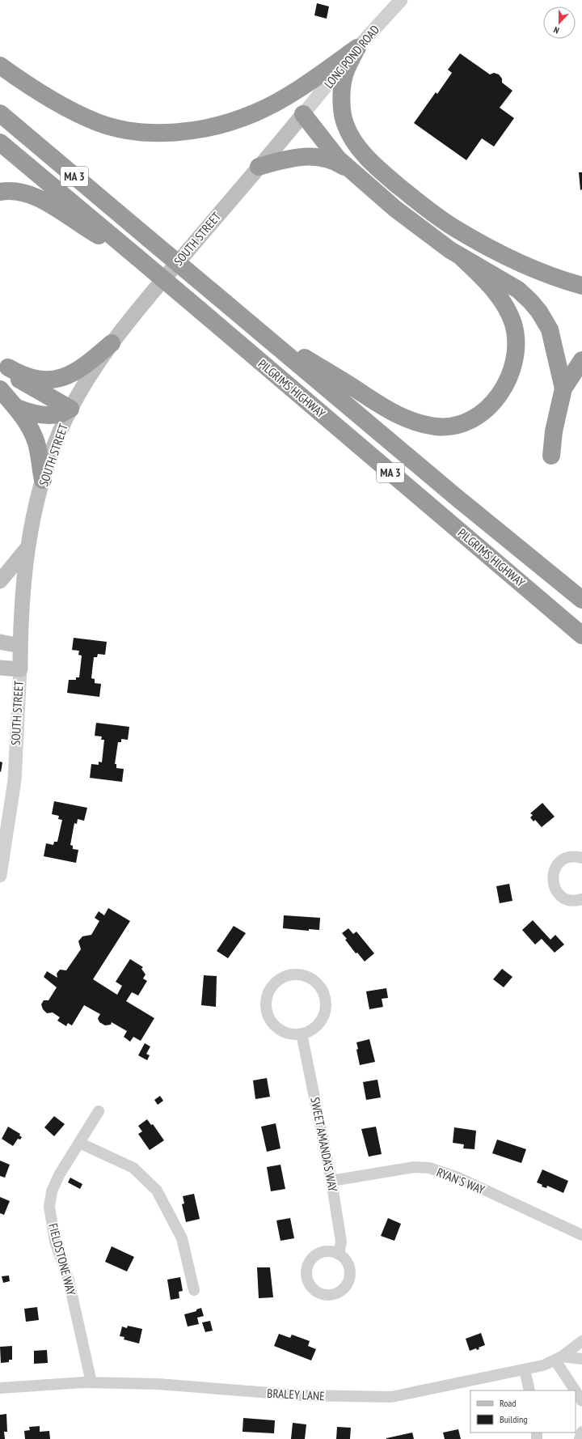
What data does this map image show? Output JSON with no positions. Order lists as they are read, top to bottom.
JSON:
{
  "streets": {
    "highway": ["MA 3", "PILGRIMS HIGHWAY"],
    "main road": ["SOUTH STREET"],
    "street": [
      "LONG POND ROAD",
      "SWEET AMANDA'S WAY",
      "RYAN'S WAY",
      "FIELDSTONE WAY",
      "BRALEY LANE"
    ]
  },
  "crossings": [
    ["LONG POND ROAD", "SOUTH STREET"],
    ["SWEET AMANDA'S WAY", "RYAN'S WAY"],
    ["FIELDSTONE WAY", "BRALEY LANE"]
  ],
  "legend": ["Road", "Building"],
  "north": "bottom"
}
